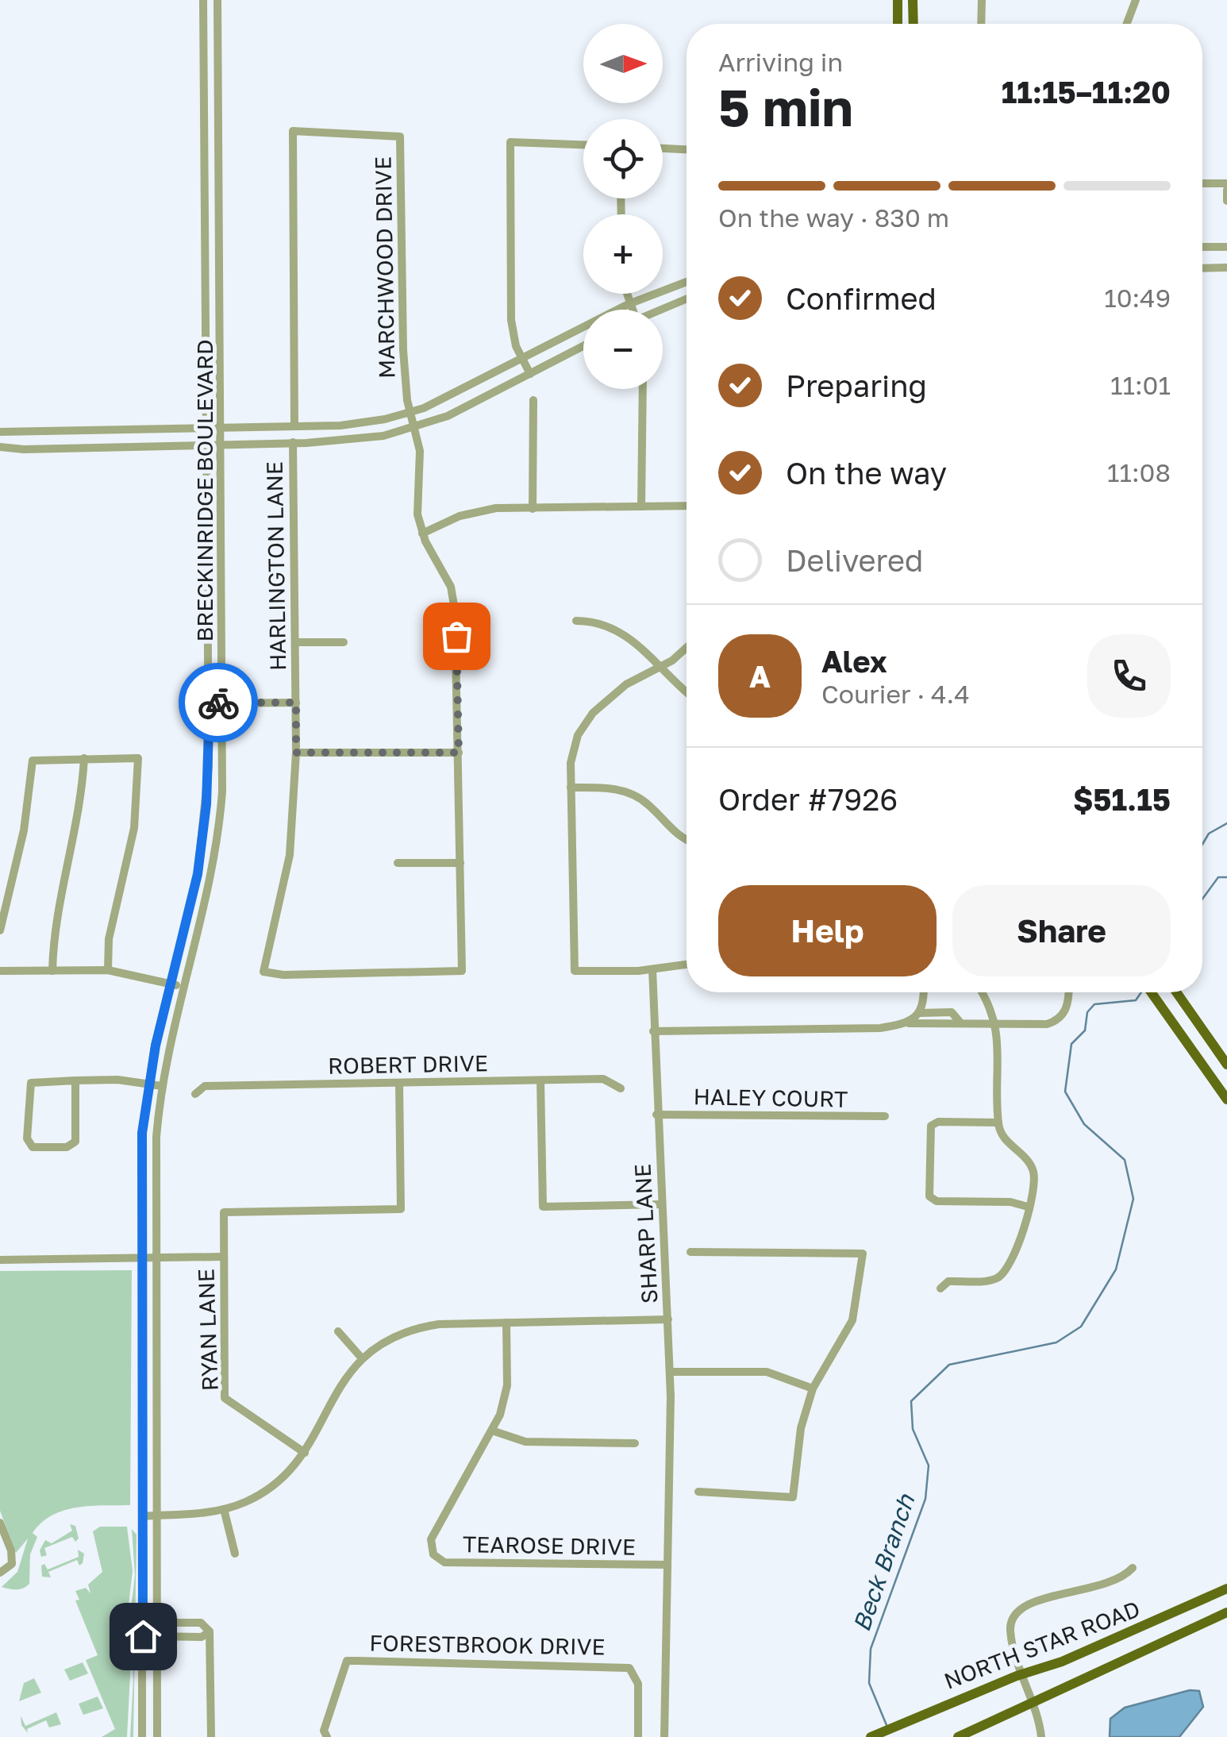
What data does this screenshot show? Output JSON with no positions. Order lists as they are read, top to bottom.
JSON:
{
  "streets": {
    "main road": ["NORTH STAR ROAD"],
    "street": [
      "MARCHWOOD DRIVE",
      "BRECKINRIDGE BOULEVARD",
      "HARLINGTON LANE",
      "ROBERT DRIVE",
      "HALEY COURT",
      "SHARP LANE",
      "RYAN LANE",
      "TEAROSE DRIVE",
      "FORESTBROOK DRIVE"
    ]
  },
  "crossings": [
    ["MARCHWOOD DRIVE", "HARLINGTON LANE"],
    ["ROBERT DRIVE", "RYAN LANE"],
    ["HALEY COURT", "SHARP LANE"],
    ["SHARP LANE", "TEAROSE DRIVE"]
  ],
  "water": ["Beck Branch"],
  "north": "right",
  "page": {
    "map_buttons": ["+", "−"],
    "heading": ["5 min", "Arriving in", "11:15–11:20"],
    "panel": [
      "Alex",
      "Courier · 4.4",
      "Order #7926",
      "$51.15"
    ],
    "bar": "On the way · 830 m",
    "list": [
      ["Confirmed", "10:49"],
      ["Preparing", "11:01"],
      ["On the way", "11:08"],
      "Delivered"
    ],
    "round": "A",
    "buttons": ["Help", "Share"]
  }
}
